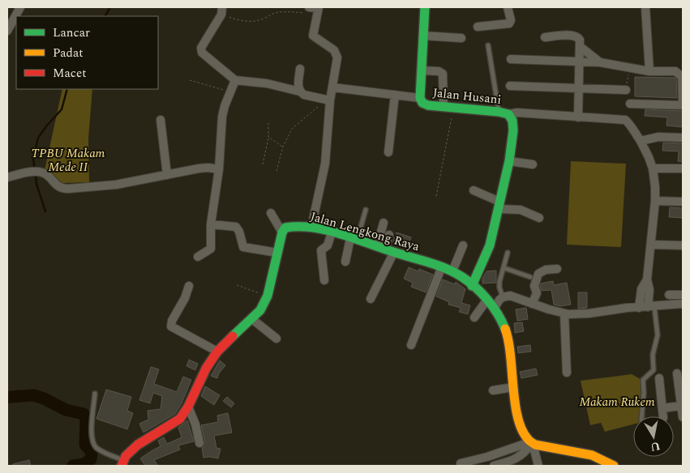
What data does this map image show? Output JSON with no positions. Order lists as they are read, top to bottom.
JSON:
{
  "streets": {
    "street": ["Jalan Husani", "Jalan Lengkong Raya"]
  },
  "crossings": [
    ["Jalan Husani", "Jalan Lengkong Raya"]
  ],
  "parks": ["TPBU Makam Mede II", "Makam Rukem"],
  "legend": ["Lancar", "Padat", "Macet"],
  "north": "bottom"
}
